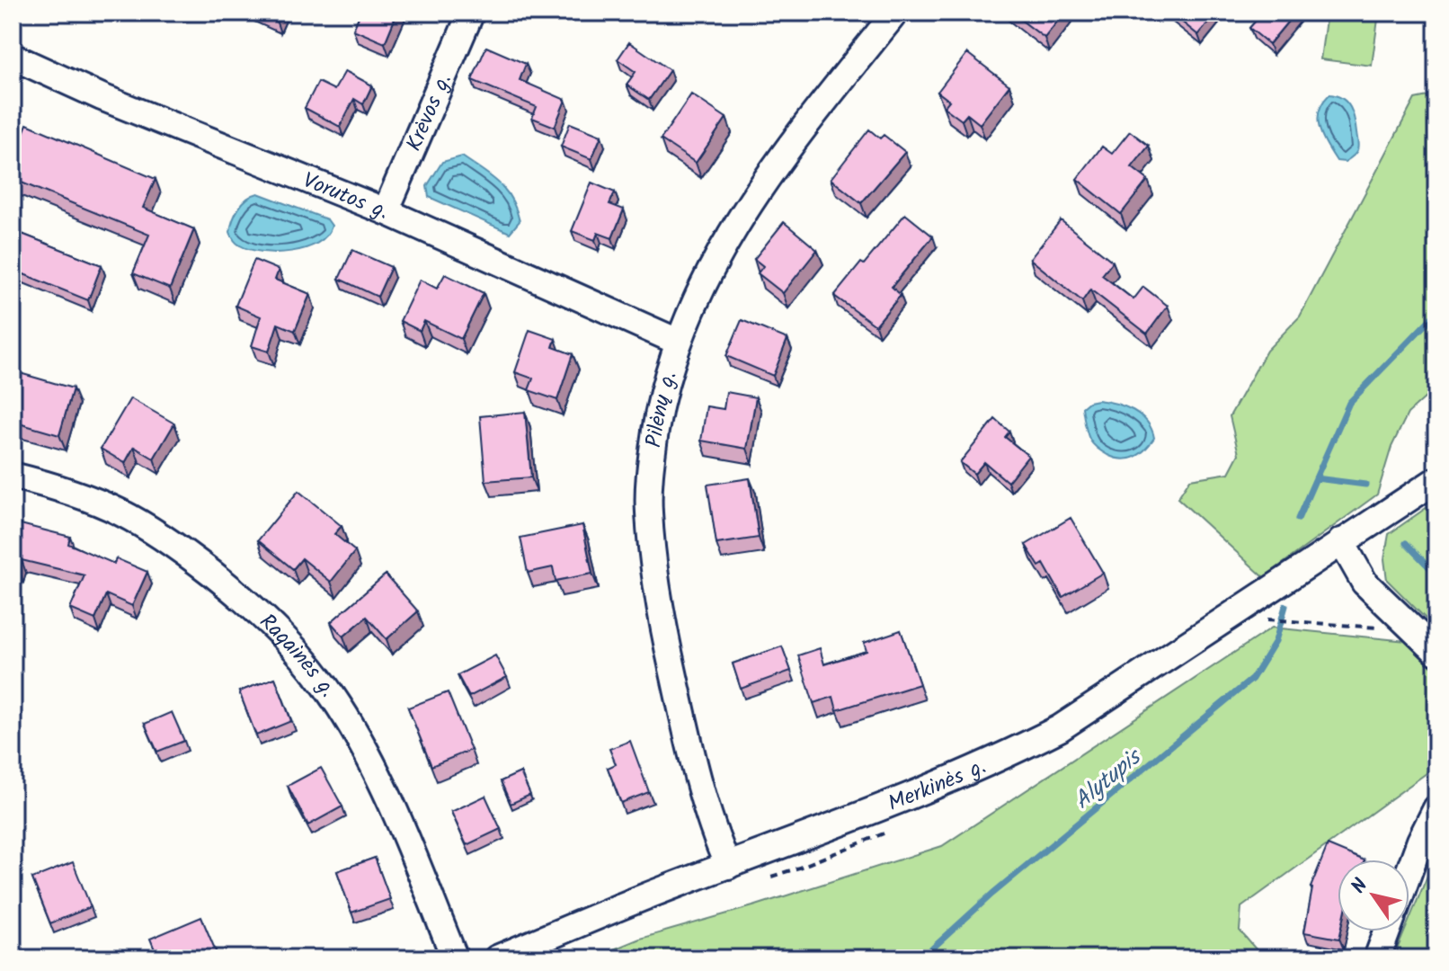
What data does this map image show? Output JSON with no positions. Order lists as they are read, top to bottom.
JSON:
{
  "streets": {
    "street": [
      "Krėvos g.",
      "Vorutos g.",
      "Pilėnų g.",
      "Ragainės g.",
      "Merkinės g."
    ]
  },
  "crossings": [
    ["Krėvos g.", "Vorutos g."],
    ["Vorutos g.", "Pilėnų g."],
    ["Pilėnų g.", "Merkinės g."]
  ],
  "water": ["Alytupis"],
  "north": "top left"
}
